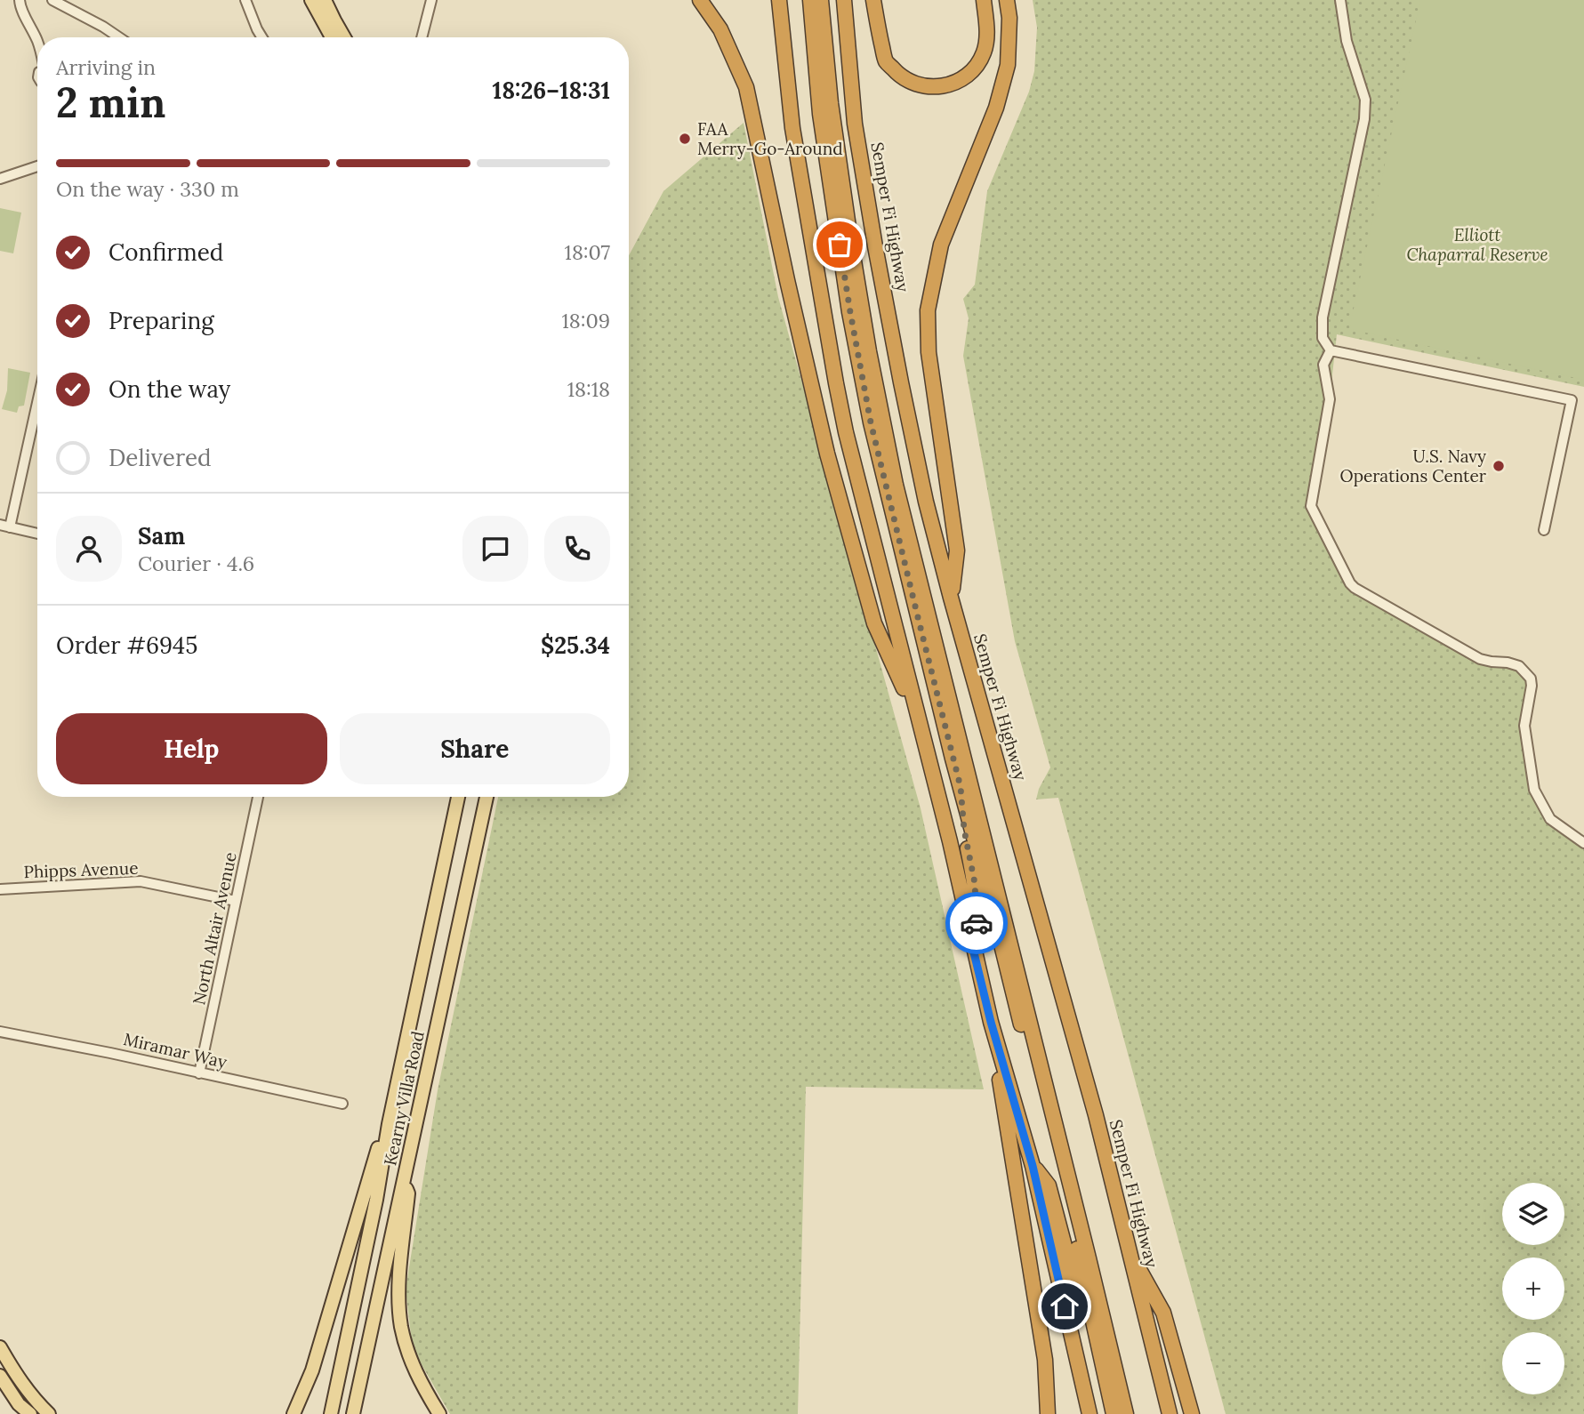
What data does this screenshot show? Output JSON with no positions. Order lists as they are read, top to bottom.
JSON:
{
  "streets": {
    "highway": ["Semper Fi Highway"],
    "main road": ["Kearny Villa Road"],
    "street": ["Phipps Avenue", "North Altair Avenue", "Miramar Way"]
  },
  "crossings": [
    ["Phipps Avenue", "North Altair Avenue"],
    ["North Altair Avenue", "Miramar Way"]
  ],
  "parks": ["Elliott Chaparral Reserve"],
  "places": ["FAA Merry-Go-Around", "U.S. Navy Operations Center"],
  "page": {
    "heading": ["2 min", "Arriving in", "18:26–18:31"],
    "panel": [
      "Sam",
      "Courier · 4.6",
      "Order #6945",
      "$25.34"
    ],
    "bar": "On the way · 330 m",
    "list": [
      ["Confirmed", "18:07"],
      ["Preparing", "18:09"],
      ["On the way", "18:18"],
      "Delivered"
    ],
    "buttons": ["Help", "Share"],
    "map_buttons": ["+", "−"]
  }
}
